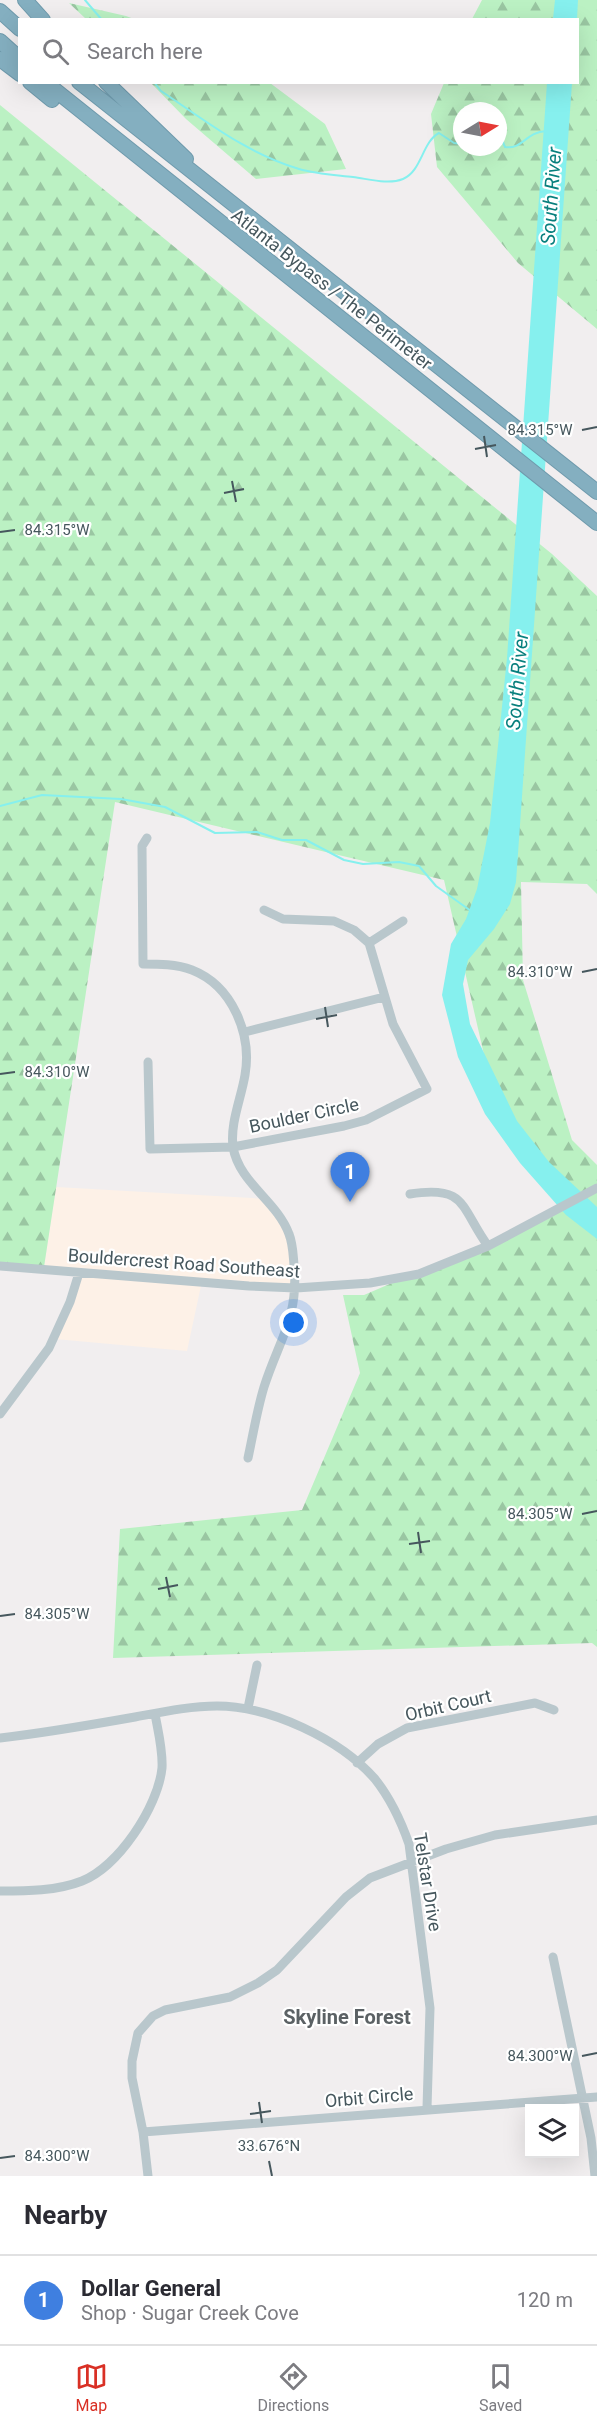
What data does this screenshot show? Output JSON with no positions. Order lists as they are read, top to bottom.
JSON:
{
  "streets": {
    "highway": ["Atlanta Bypass / The Perimeter"],
    "street": [
      "Boulder Circle",
      "Bouldercrest Road Southeast",
      "Orbit Court",
      "Telstar Drive",
      "Orbit Circle"
    ]
  },
  "crossings": [
    ["Orbit Court", "Telstar Drive"],
    ["Telstar Drive", "Orbit Circle"]
  ],
  "districts": ["Skyline Forest"],
  "water": ["South River"],
  "north": "right",
  "page": {
    "search": "Search here",
    "pins": "1",
    "heading": "Nearby",
    "list": [
      {
        "mark": "1",
        "name": "Dollar General",
        "note": "Shop · Sugar Creek Cove",
        "value": "120 m"
      }
    ],
    "nav": ["Map", "Directions", "Saved"]
  },
  "coordinates": [
    "84.315°W",
    "84.310°W",
    "84.305°W",
    "84.300°W",
    "33.676°N"
  ]
}
